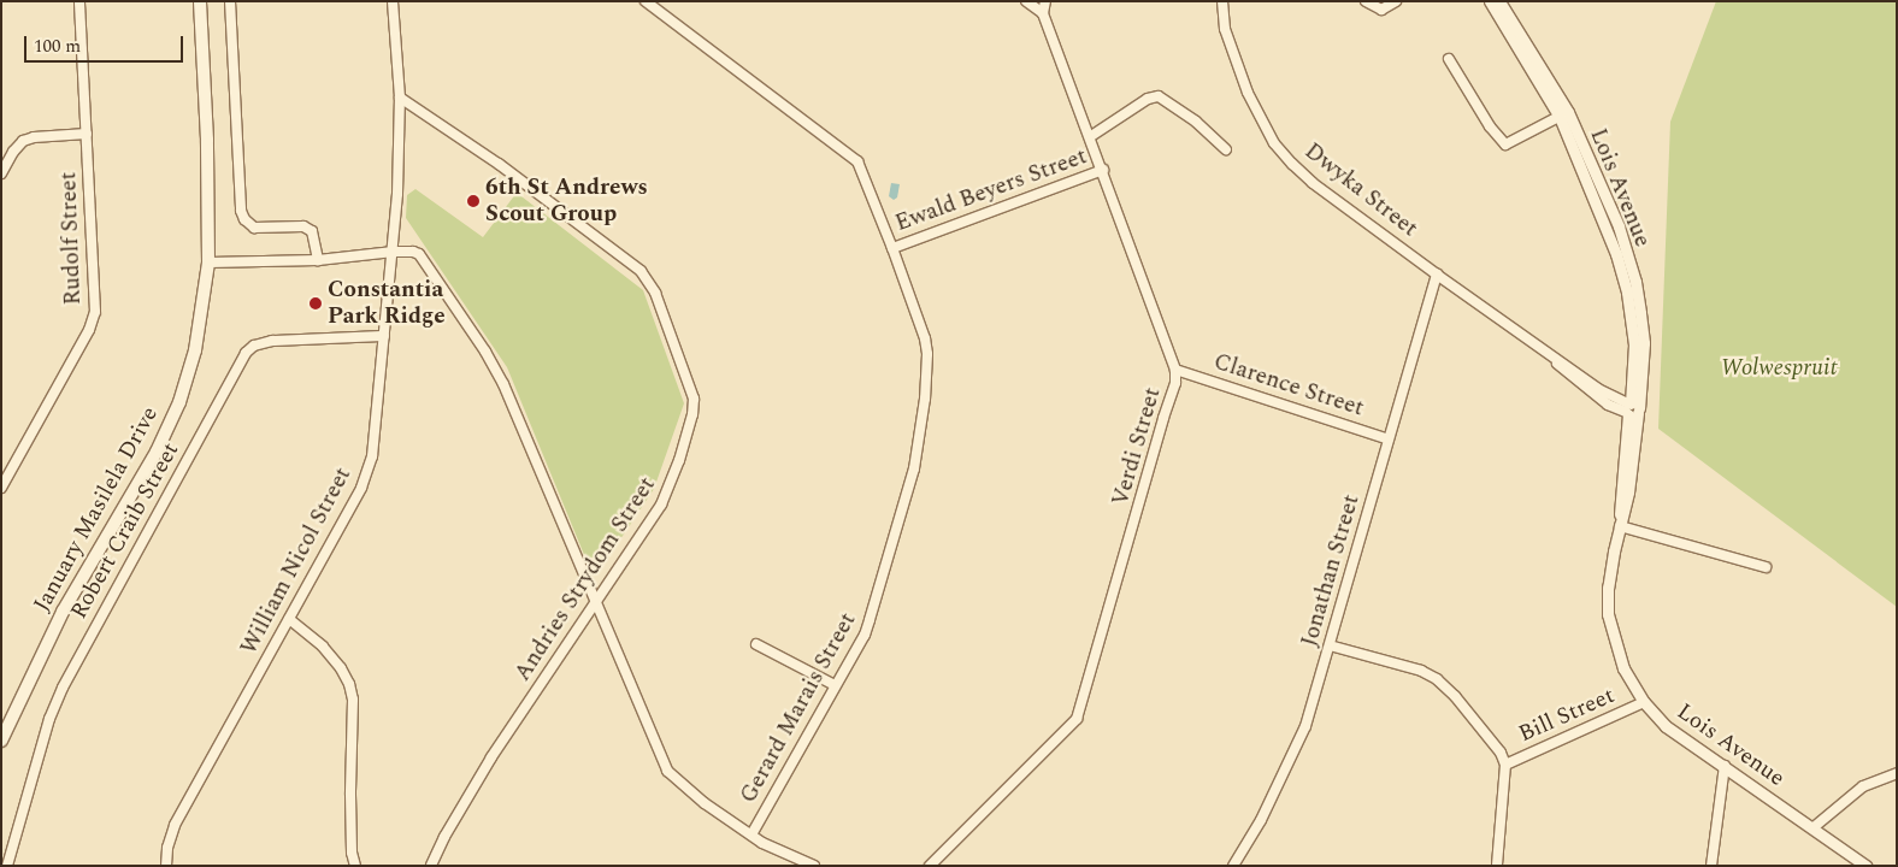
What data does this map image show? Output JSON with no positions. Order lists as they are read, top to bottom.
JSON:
{
  "streets": {
    "main road": ["January Masilela Drive"],
    "street": [
      "Lois Avenue",
      "Ewald Beyers Street",
      "Dwyka Street",
      "Rudolf Street",
      "Clarence Street",
      "Verdi Street",
      "Robert Craib Street",
      "William Nicol Street",
      "Jonathan Street",
      "Andries Strydom Street",
      "Gerard Marais Street",
      "Bill Street"
    ]
  },
  "crossings": [
    ["Lois Avenue", "Dwyka Street"],
    ["Lois Avenue", "Bill Street"],
    ["Ewald Beyers Street", "Verdi Street"],
    ["Ewald Beyers Street", "Gerard Marais Street"],
    ["Dwyka Street", "Jonathan Street"],
    ["Clarence Street", "Verdi Street"],
    ["Clarence Street", "Jonathan Street"],
    ["Robert Craib Street", "William Nicol Street"],
    ["William Nicol Street", "Andries Strydom Street"]
  ],
  "parks": ["Wolwespruit"],
  "places": ["6th St Andrews Scout Group", "Constantia Park Ridge"],
  "scale_bar": "100 m"
}
